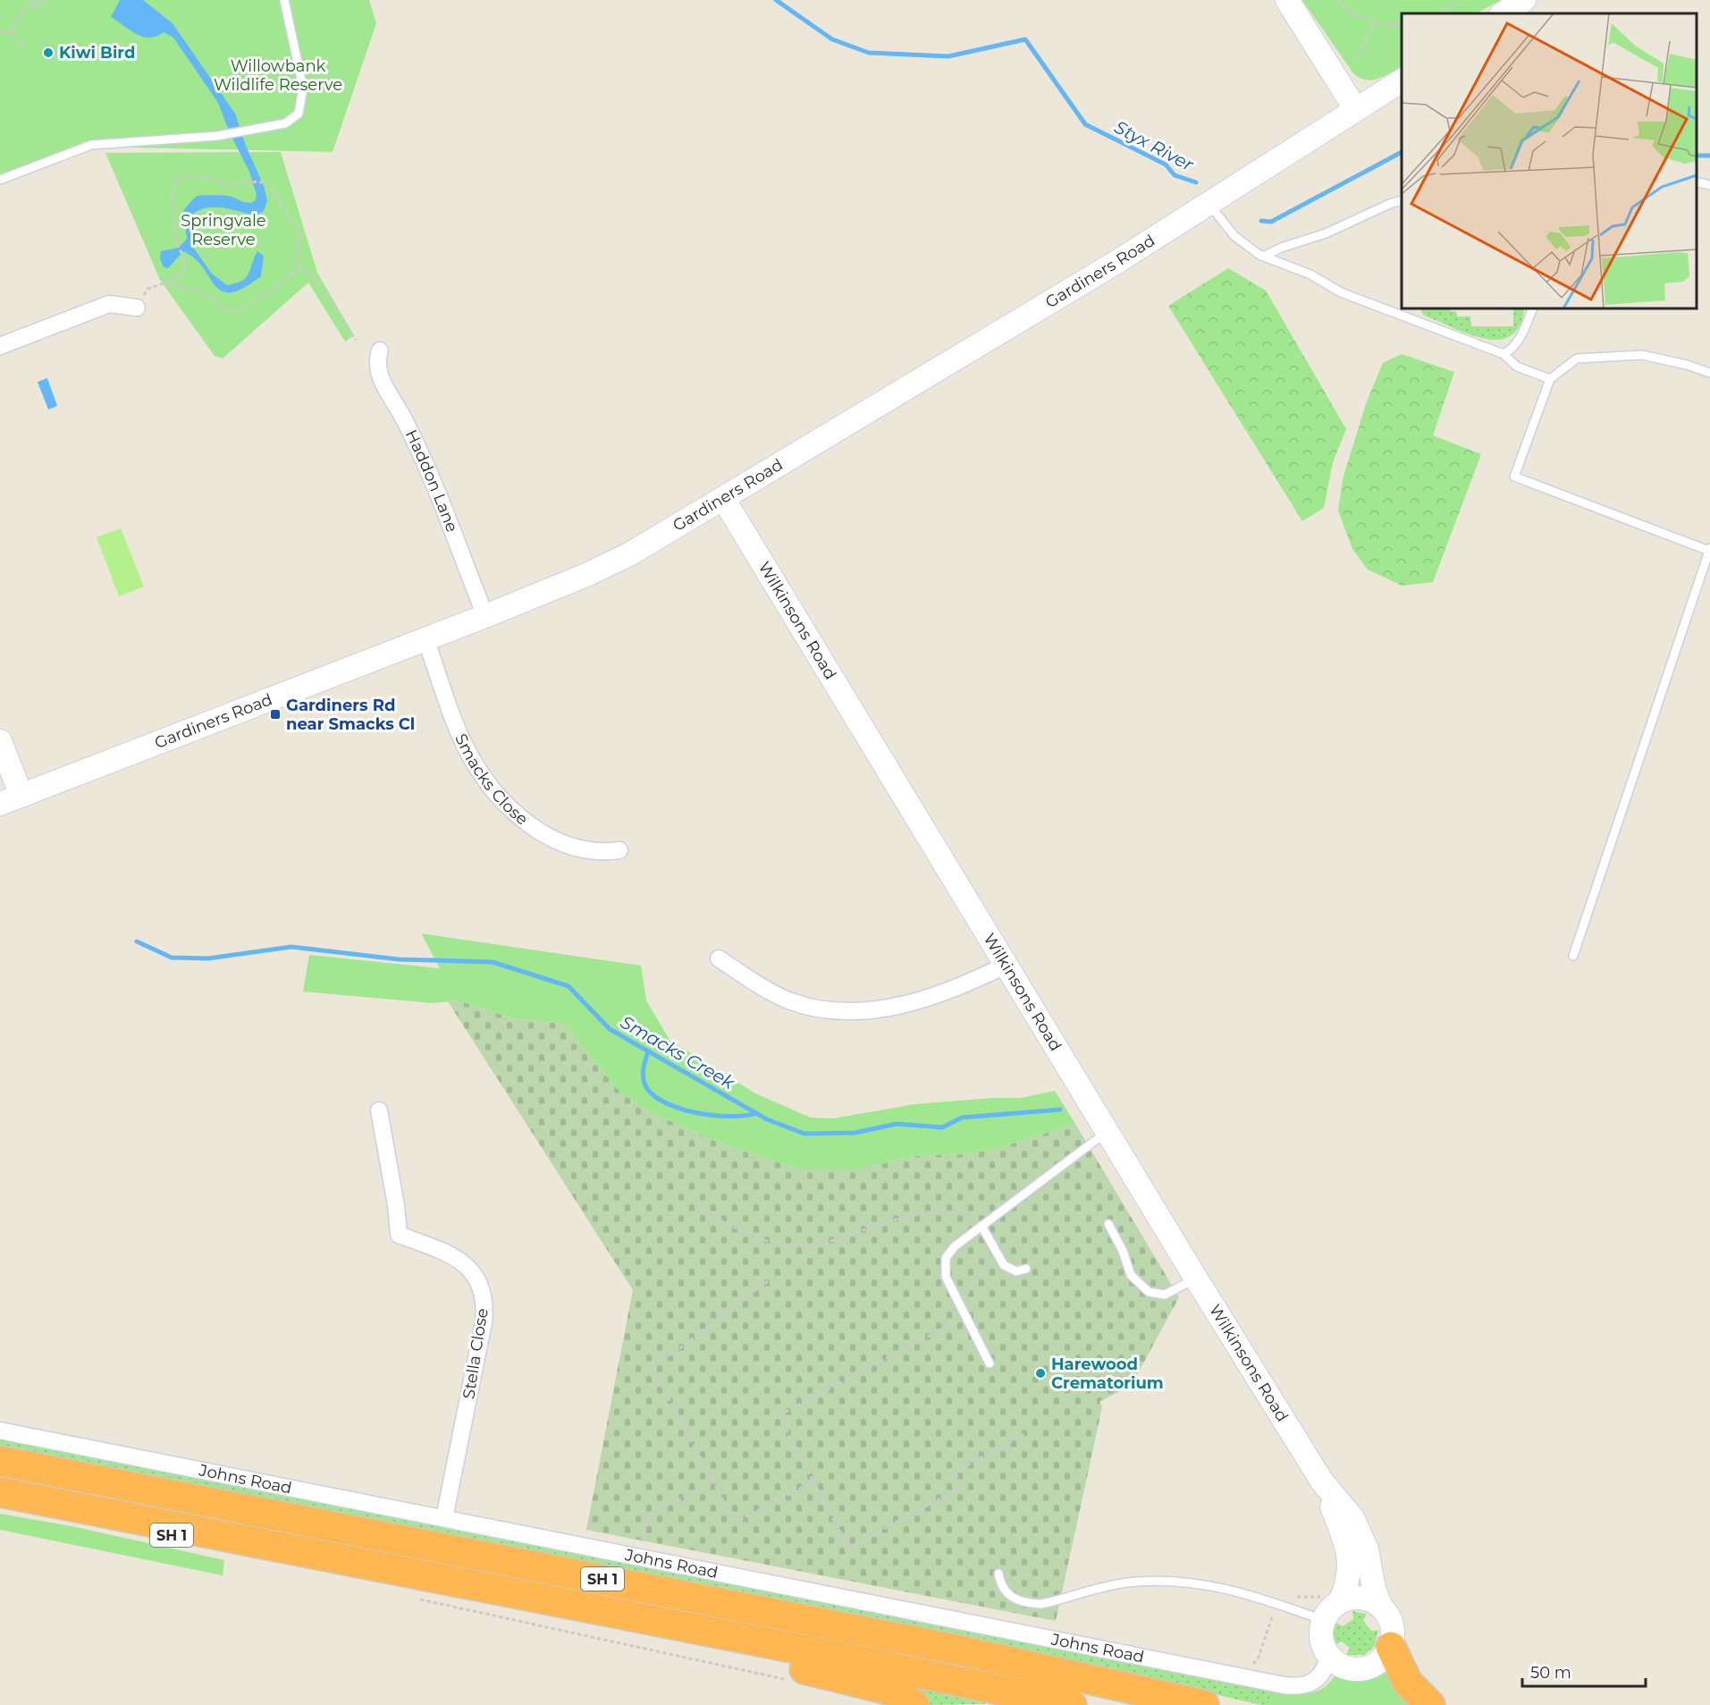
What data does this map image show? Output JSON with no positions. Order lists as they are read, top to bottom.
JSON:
{
  "streets": {
    "highway": ["Johns Road", "SH 1"],
    "street": [
      "Gardiners Road",
      "Haddon Lane",
      "Wilkinsons Road",
      "Smacks Close",
      "Stella Close"
    ]
  },
  "crossings": [
    ["Gardiners Road", "Haddon Lane"],
    ["Gardiners Road", "Wilkinsons Road"],
    ["Gardiners Road", "Smacks Close"],
    ["Wilkinsons Road", "Johns Road"],
    ["Stella Close", "Johns Road"]
  ],
  "water": ["Styx River", "Smacks Creek"],
  "parks": ["Willowbank Wildlife Reserve", "Springvale Reserve"],
  "places": {
    "other": ["Kiwi Bird", "Harewood Crematorium"],
    "transit": ["Gardiners Rd near Smacks Cl"]
  },
  "scale_bar": "50 m"
}
